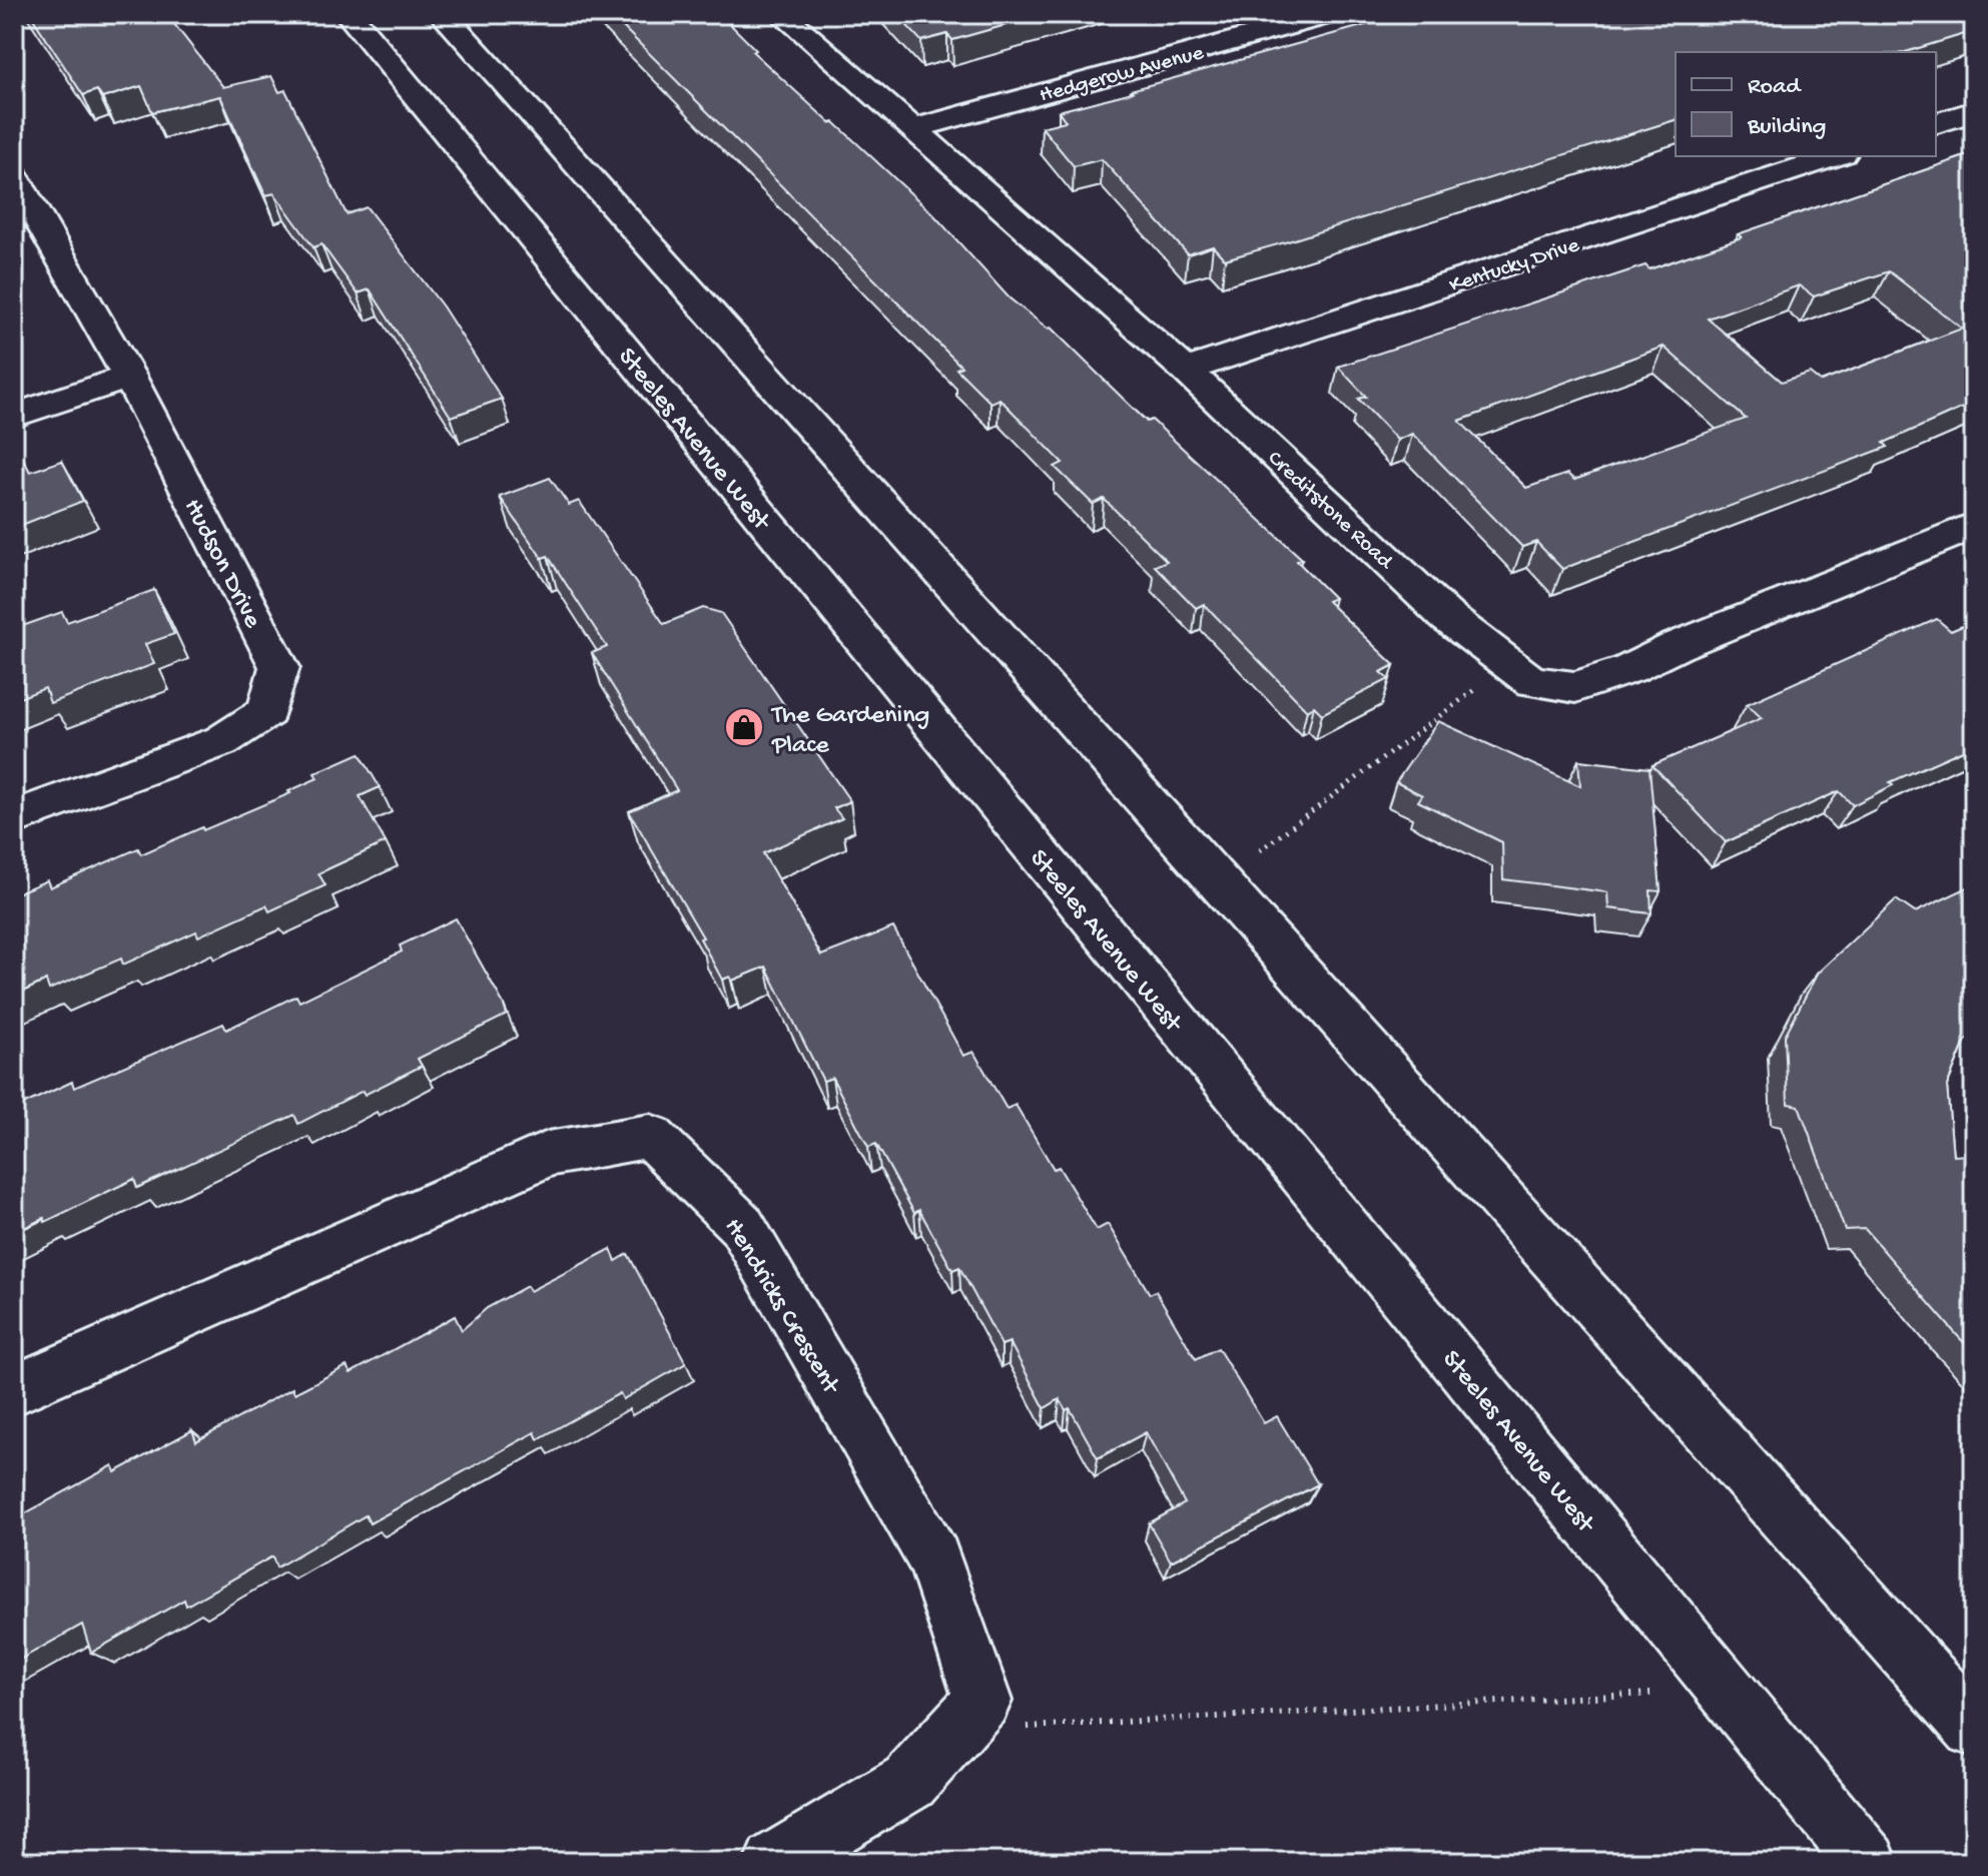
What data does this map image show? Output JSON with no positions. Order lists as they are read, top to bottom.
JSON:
{
  "streets": {
    "street": [
      "Hedgerow Avenue",
      "Kentucky Drive",
      "Steeles Avenue West",
      "Creditstone Road",
      "Hudson Drive",
      "Hendricks Crescent"
    ]
  },
  "crossings": [
    ["Hedgerow Avenue", "Creditstone Road"],
    ["Kentucky Drive", "Creditstone Road"]
  ],
  "places": {
    "shop": ["The Gardening Place"]
  },
  "legend": ["Road", "Building"]
}
